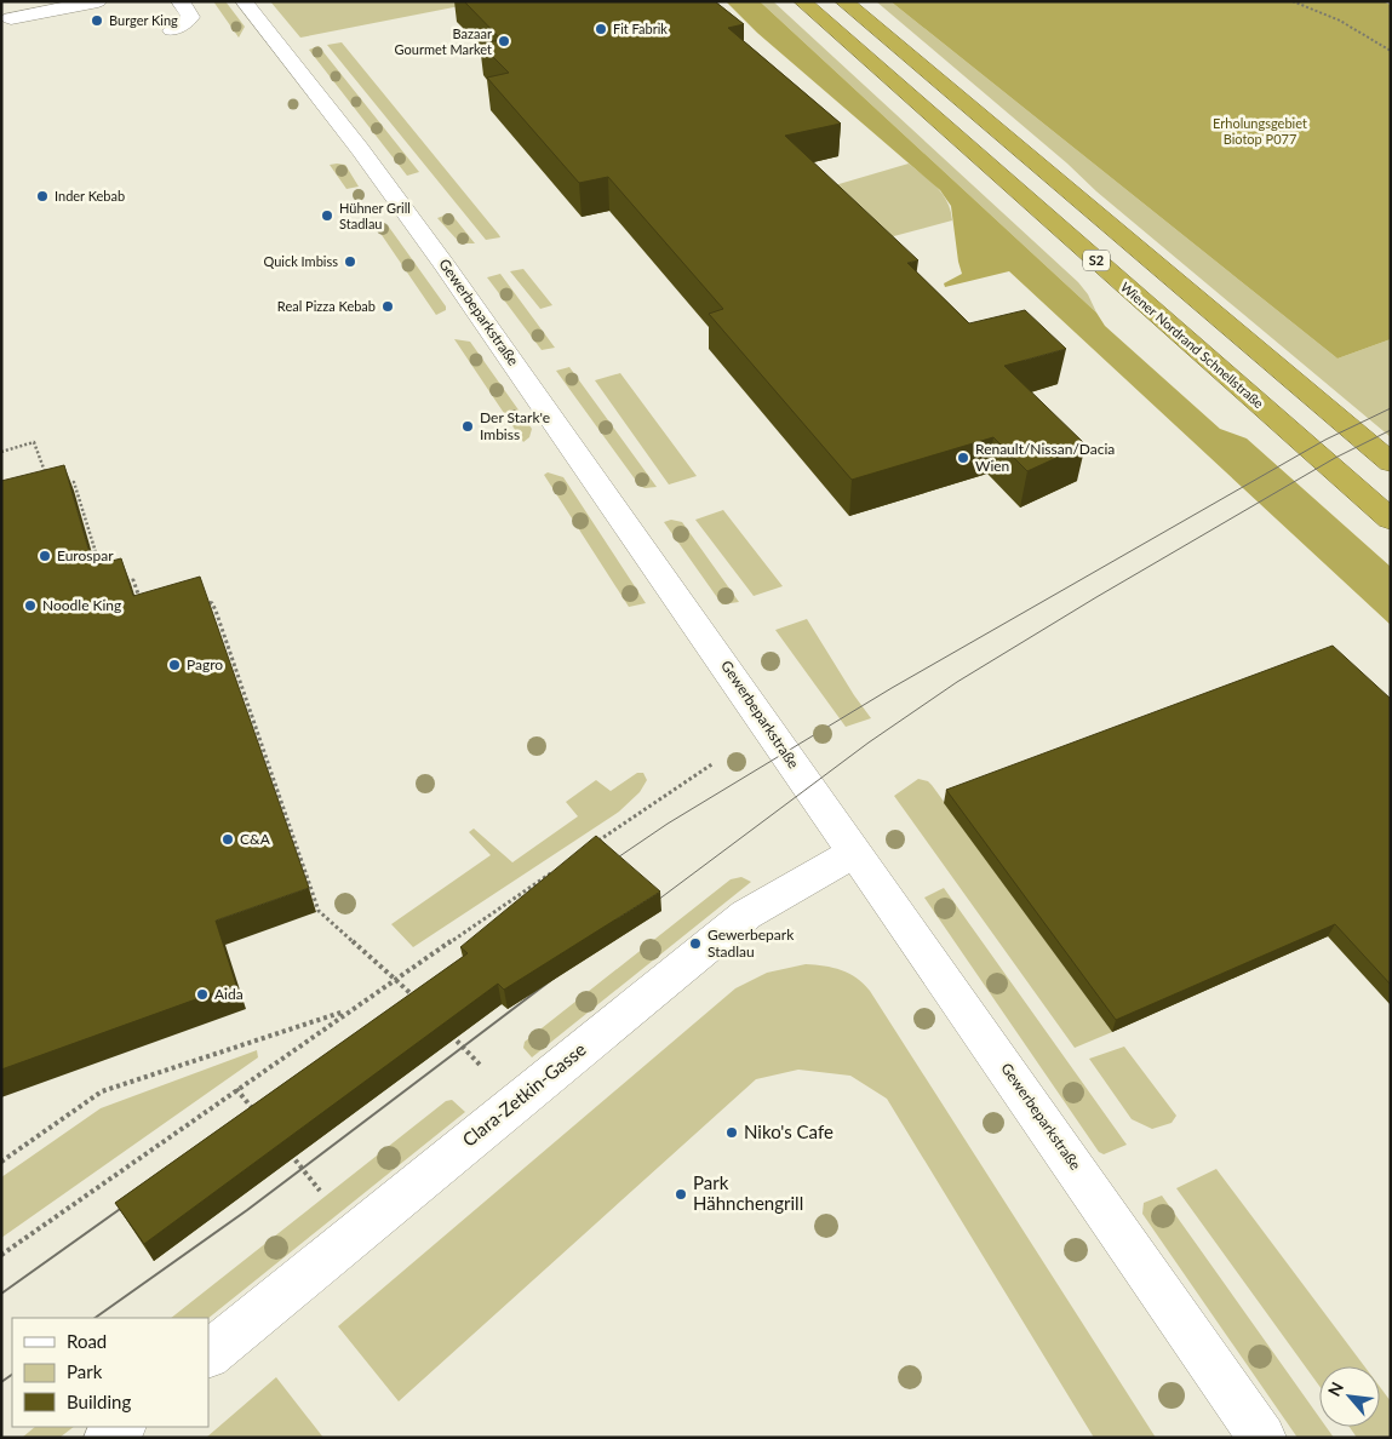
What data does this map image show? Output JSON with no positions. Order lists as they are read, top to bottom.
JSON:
{
  "streets": {
    "highway": ["S2", "Wiener Nordrand Schnellstraße"],
    "street": ["Gewerbeparkstraße", "Clara-Zetkin-Gasse"]
  },
  "crossings": [
    ["Gewerbeparkstraße", "Clara-Zetkin-Gasse"]
  ],
  "parks": ["Erholungsgebiet Biotop P077"],
  "places": [
    "Burger King",
    "Fit Fabrik",
    "Bazaar Gourmet Market",
    "Inder Kebab",
    "Hühner Grill Stadlau",
    "Quick Imbiss",
    "Real Pizza Kebab",
    "Der Stark'e Imbiss",
    "Renault/Nissan/Dacia Wien",
    "Eurospar",
    "Noodle King",
    "Pagro",
    "C&A",
    "Gewerbepark Stadlau",
    "Aida",
    "Niko's Cafe",
    "Park Hähnchengrill"
  ],
  "legend": ["Road", "Park", "Building"],
  "north": "top left"
}
